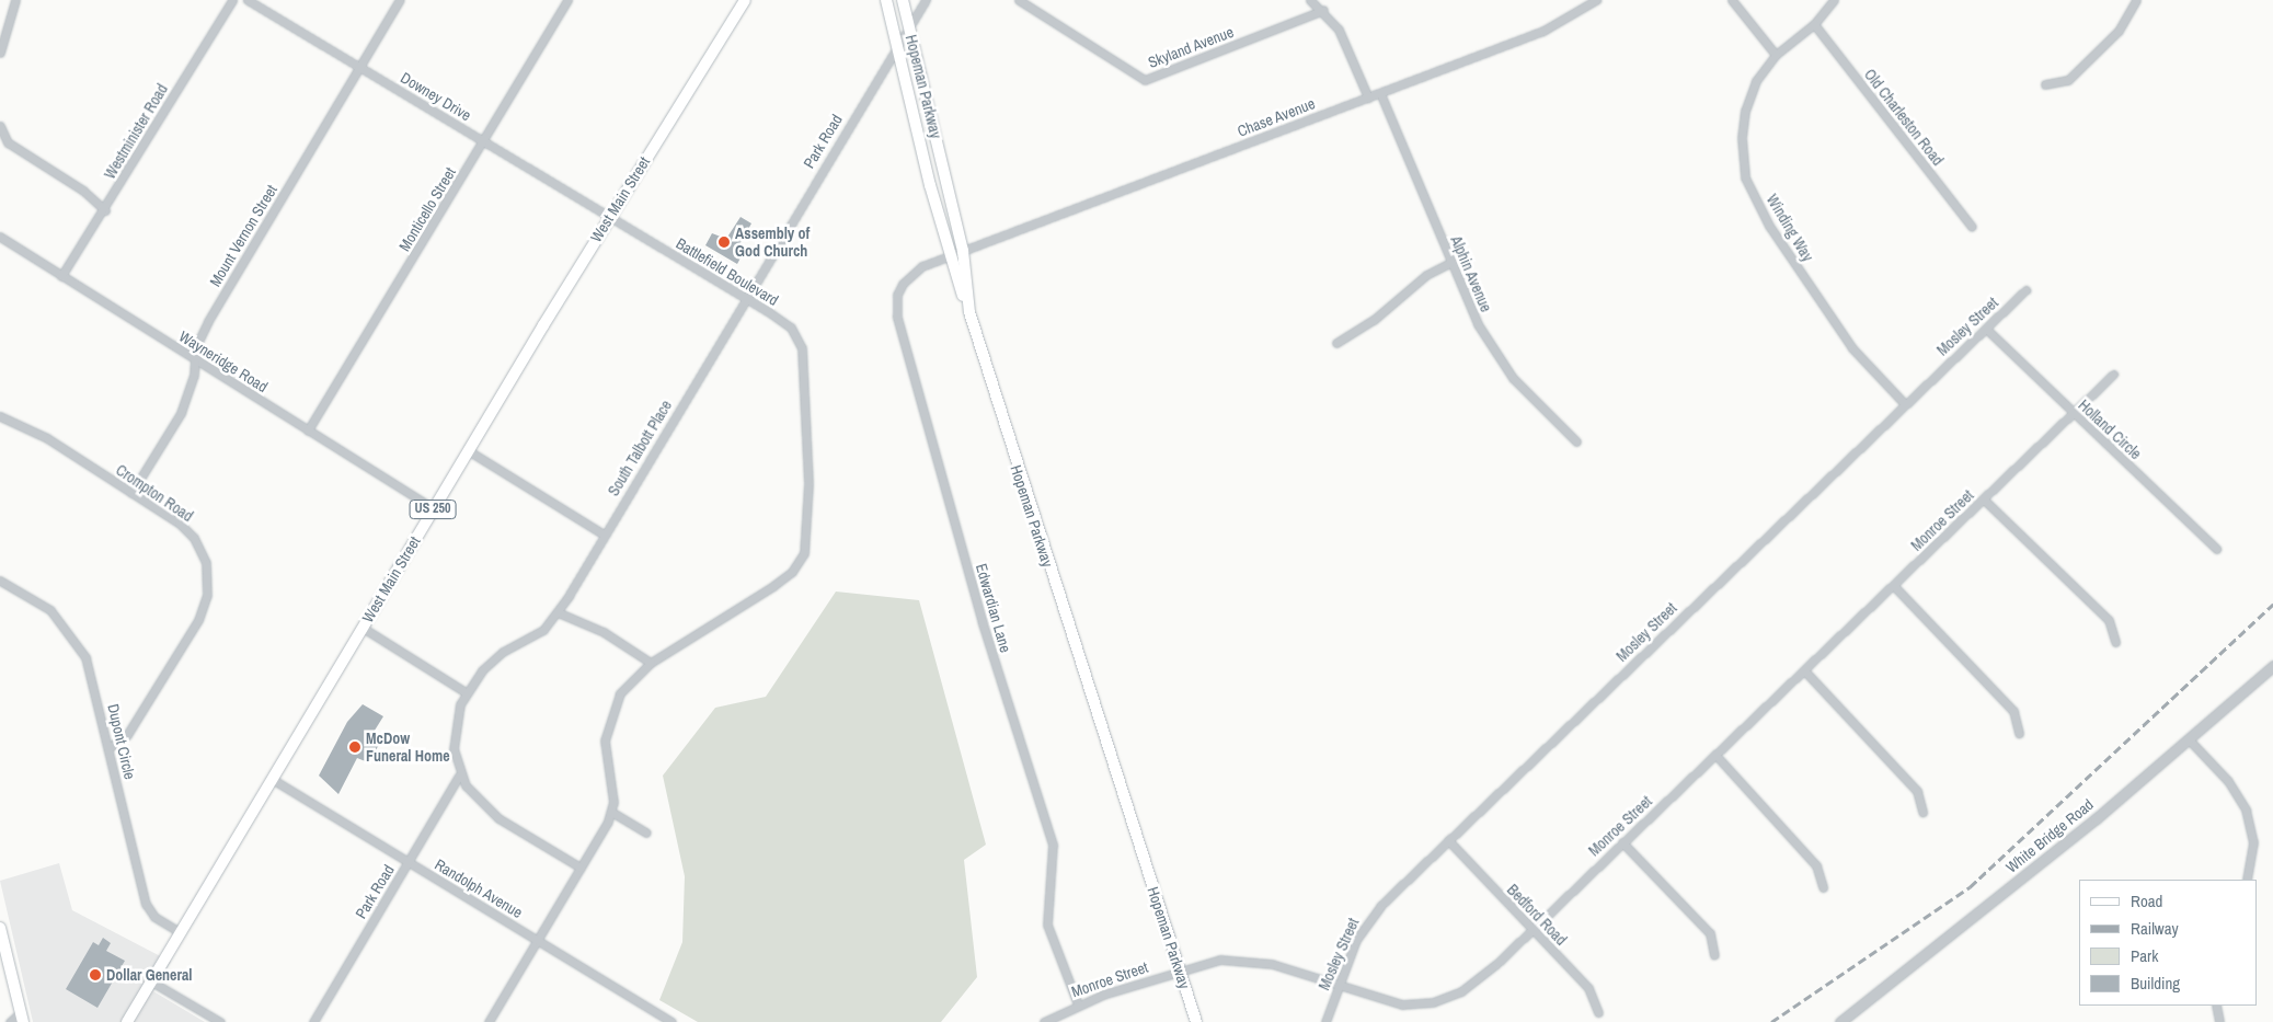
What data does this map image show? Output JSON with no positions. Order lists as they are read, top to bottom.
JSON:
{
  "streets": {
    "main road": ["Hopeman Parkway", "West Main Street", "US 250"],
    "street": [
      "Skyland Avenue",
      "Downey Drive",
      "Chase Avenue",
      "Old Charleston Road",
      "Westminister Road",
      "Park Road",
      "Monticello Street",
      "Winding Way",
      "Mount Vernon Street",
      "Battlefield Boulevard",
      "Alphin Avenue",
      "Mosley Street",
      "Wayneridge Road",
      "Holland Circle",
      "South Talbott Place",
      "Crompton Road",
      "Monroe Street",
      "Edwardian Lane",
      "Dupont Circle",
      "White Bridge Road",
      "Randolph Avenue",
      "Bedford Road"
    ]
  },
  "crossings": [
    ["Hopeman Parkway", "Chase Avenue"],
    ["Hopeman Parkway", "Park Road"],
    ["Hopeman Parkway", "Monroe Street"],
    ["Hopeman Parkway", "Edwardian Lane"],
    ["Downey Drive", "West Main Street"],
    ["Downey Drive", "Monticello Street"],
    ["Downey Drive", "Mount Vernon Street"],
    ["Downey Drive", "Battlefield Boulevard"],
    ["Chase Avenue", "Alphin Avenue"],
    ["Chase Avenue", "Edwardian Lane"],
    ["Old Charleston Road", "Winding Way"],
    ["Westminister Road", "Wayneridge Road"],
    ["Park Road", "Battlefield Boulevard"],
    ["Park Road", "South Talbott Place"],
    ["Park Road", "Randolph Avenue"],
    ["West Main Street", "Battlefield Boulevard"],
    ["West Main Street", "Wayneridge Road"],
    ["West Main Street", "Dupont Circle"],
    ["West Main Street", "Randolph Avenue"],
    ["Monticello Street", "Wayneridge Road"],
    ["Winding Way", "Mosley Street"],
    ["Mount Vernon Street", "Wayneridge Road"],
    ["Mount Vernon Street", "Crompton Road"],
    ["Battlefield Boulevard", "South Talbott Place"],
    ["Mosley Street", "Holland Circle"],
    ["Mosley Street", "Monroe Street"],
    ["Mosley Street", "Bedford Road"],
    ["Holland Circle", "Monroe Street"],
    ["Crompton Road", "Dupont Circle"],
    ["Monroe Street", "Edwardian Lane"],
    ["Monroe Street", "Bedford Road"]
  ],
  "places": ["Assembly of God Church", "McDow Funeral Home", "Dollar General"],
  "legend": [
    "Road",
    "Railway",
    "Park",
    "Building"
  ]
}
